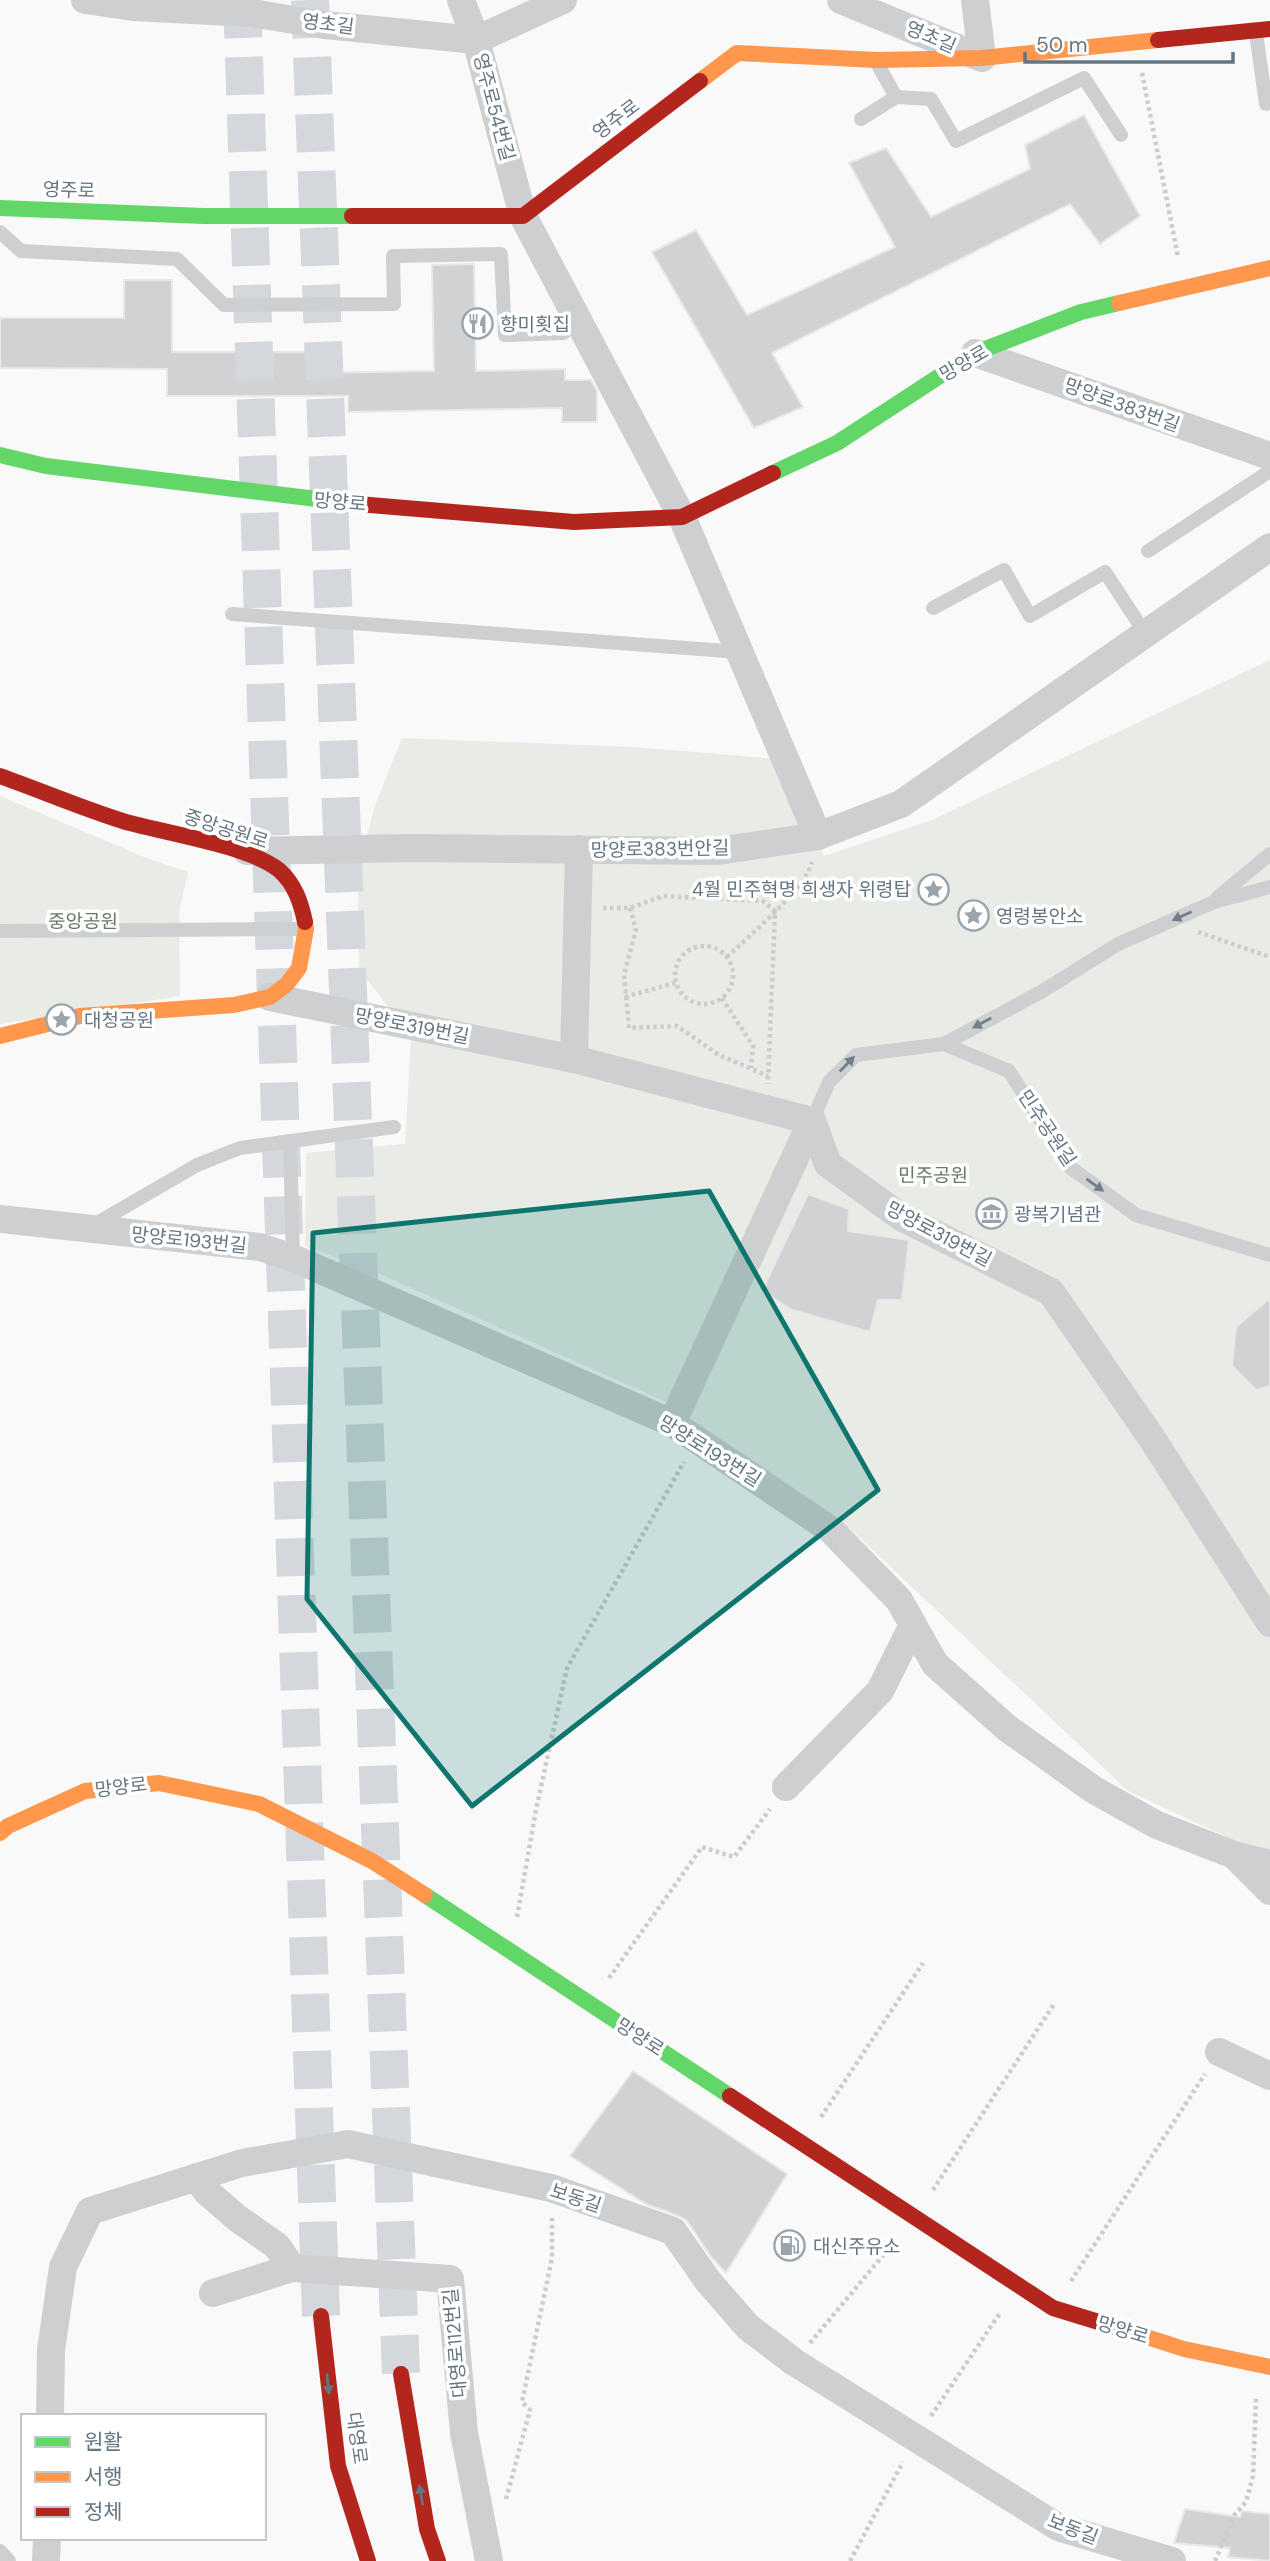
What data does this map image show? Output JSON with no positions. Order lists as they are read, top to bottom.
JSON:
{
  "streets": {
    "main road": [
      "영주로",
      "망양로",
      "중앙공원로",
      "대영로"
    ],
    "street": [
      "영초길",
      "영주로54번길",
      "망양로383번길",
      "망양로383번안길",
      "망양로319번길",
      "망양로193번길",
      "보동길",
      "대영로112번길"
    ],
    "lane": ["민주공원길"]
  },
  "crossings": [
    ["영초길", "영주로54번길"],
    ["영초길", "영주로"],
    ["영주로54번길", "영주로"],
    ["영주로54번길", "망양로"],
    ["망양로", "망양로383번길"],
    ["중앙공원로", "망양로383번안길"],
    ["중앙공원로", "망양로319번길"],
    ["망양로319번길", "민주공원길"]
  ],
  "parks": ["중앙공원", "민주공원"],
  "places": {
    "restaurant": ["향미횟집"],
    "place": ["4월 민주혁명 희생자 위령탑", "영령봉안소", "대청공원"],
    "museum": ["광복기념관"],
    "fuel station": ["대신주유소"]
  },
  "legend": ["원활", "서행", "정체"],
  "scale_bar": "50 m"
}
